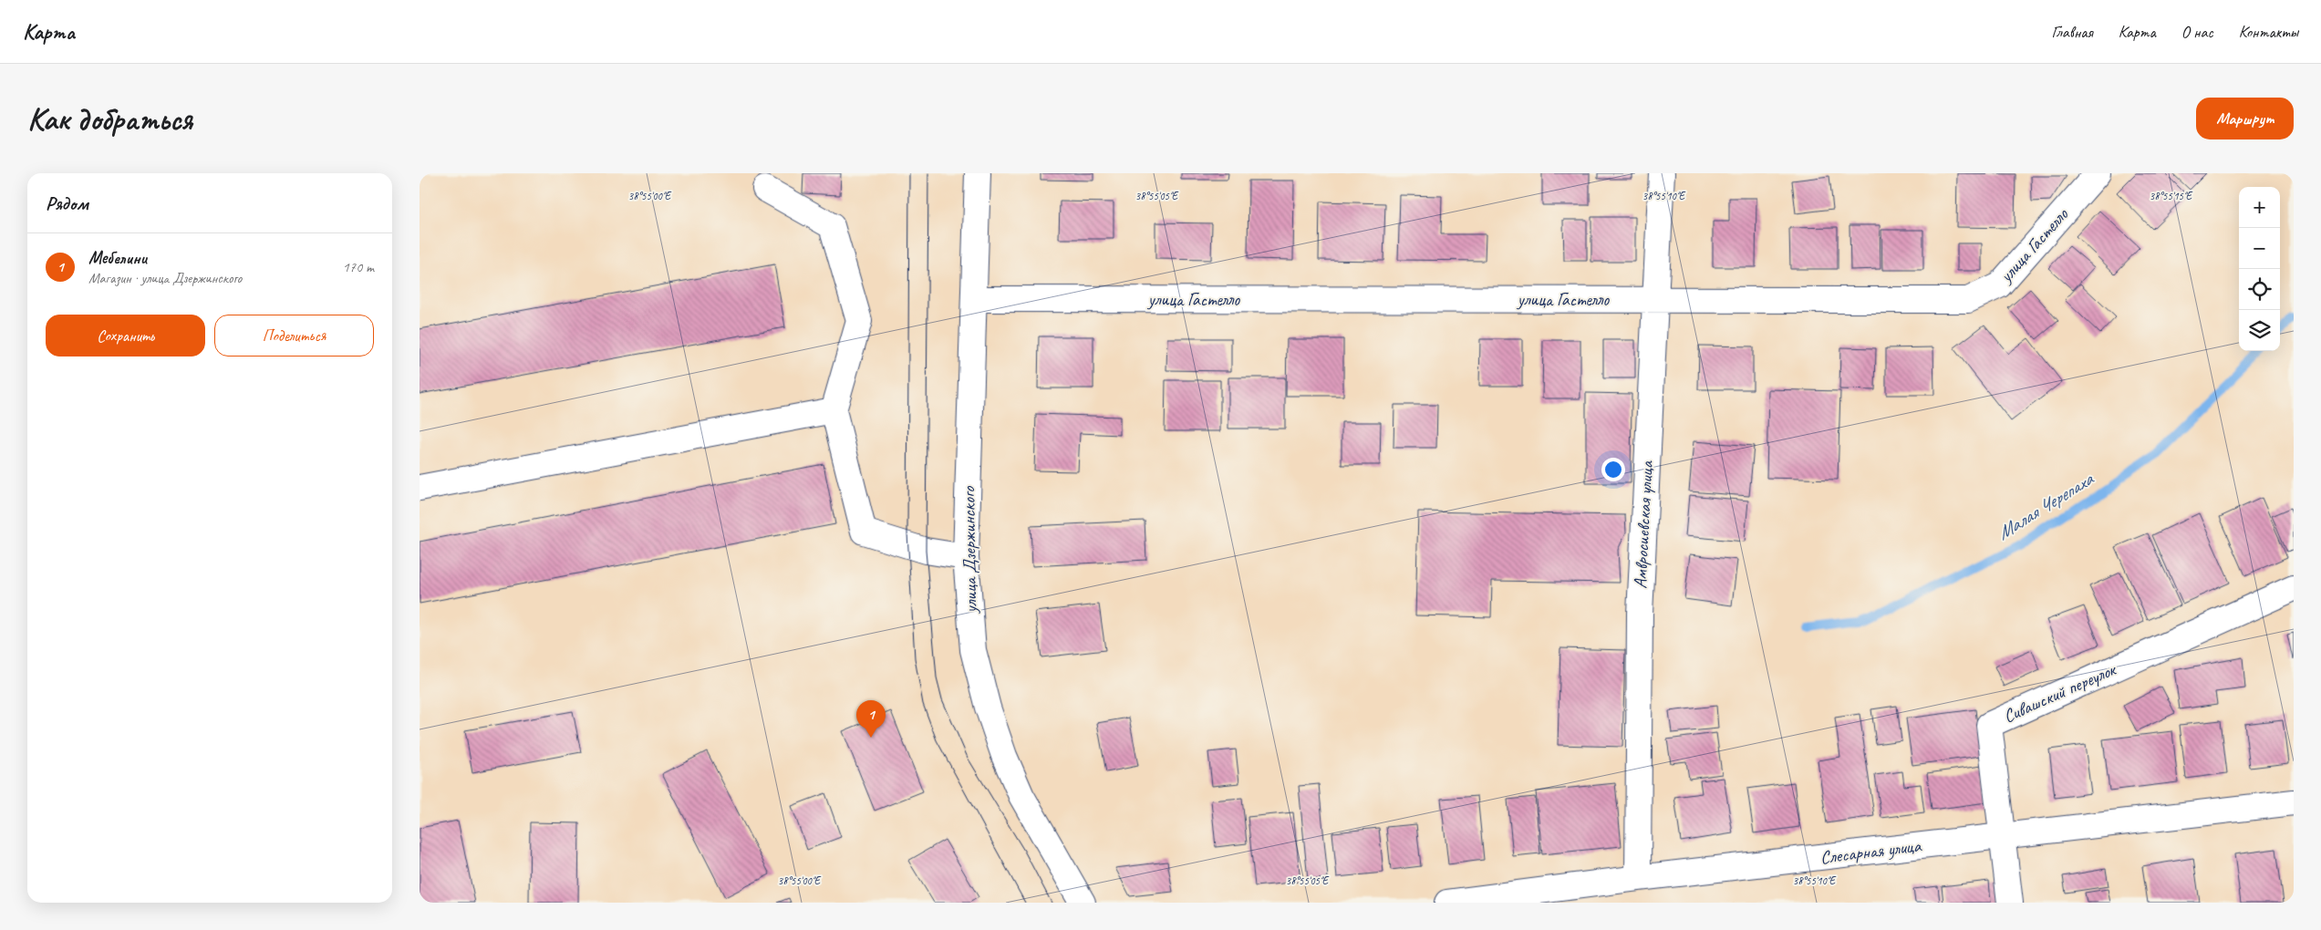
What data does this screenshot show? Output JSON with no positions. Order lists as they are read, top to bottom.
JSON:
{
  "streets": {
    "street": [
      "улица Гастелло",
      "Амвросиевская улица",
      "улица Дзержинского",
      "Сивашский переулок",
      "Слесарная улица"
    ]
  },
  "crossings": [
    ["улица Гастелло", "Амвросиевская улица"],
    ["улица Гастелло", "улица Дзержинского"],
    ["Амвросиевская улица", "Слесарная улица"],
    ["Сивашский переулок", "Слесарная улица"]
  ],
  "water": ["Малая Черепаха"],
  "page": {
    "header": "Карта",
    "nav": [
      "Главная",
      "Карта",
      "О нас",
      "Контакты"
    ],
    "buttons": [
      "Маршрут",
      ["Сохранить", "Поделиться"]
    ],
    "title": "Как добраться",
    "heading": "Рядом",
    "map_buttons": ["+", "−"],
    "list": [
      {
        "mark": "1",
        "name": "Мебелини",
        "note": "Магазин · улица Дзержинского",
        "value": "170 m"
      }
    ],
    "pins": "1"
  },
  "coordinates": [
    "38°55'00\"E",
    "38°55'05\"E",
    "38°55'10\"E",
    "38°55'15\"E"
  ]
}
